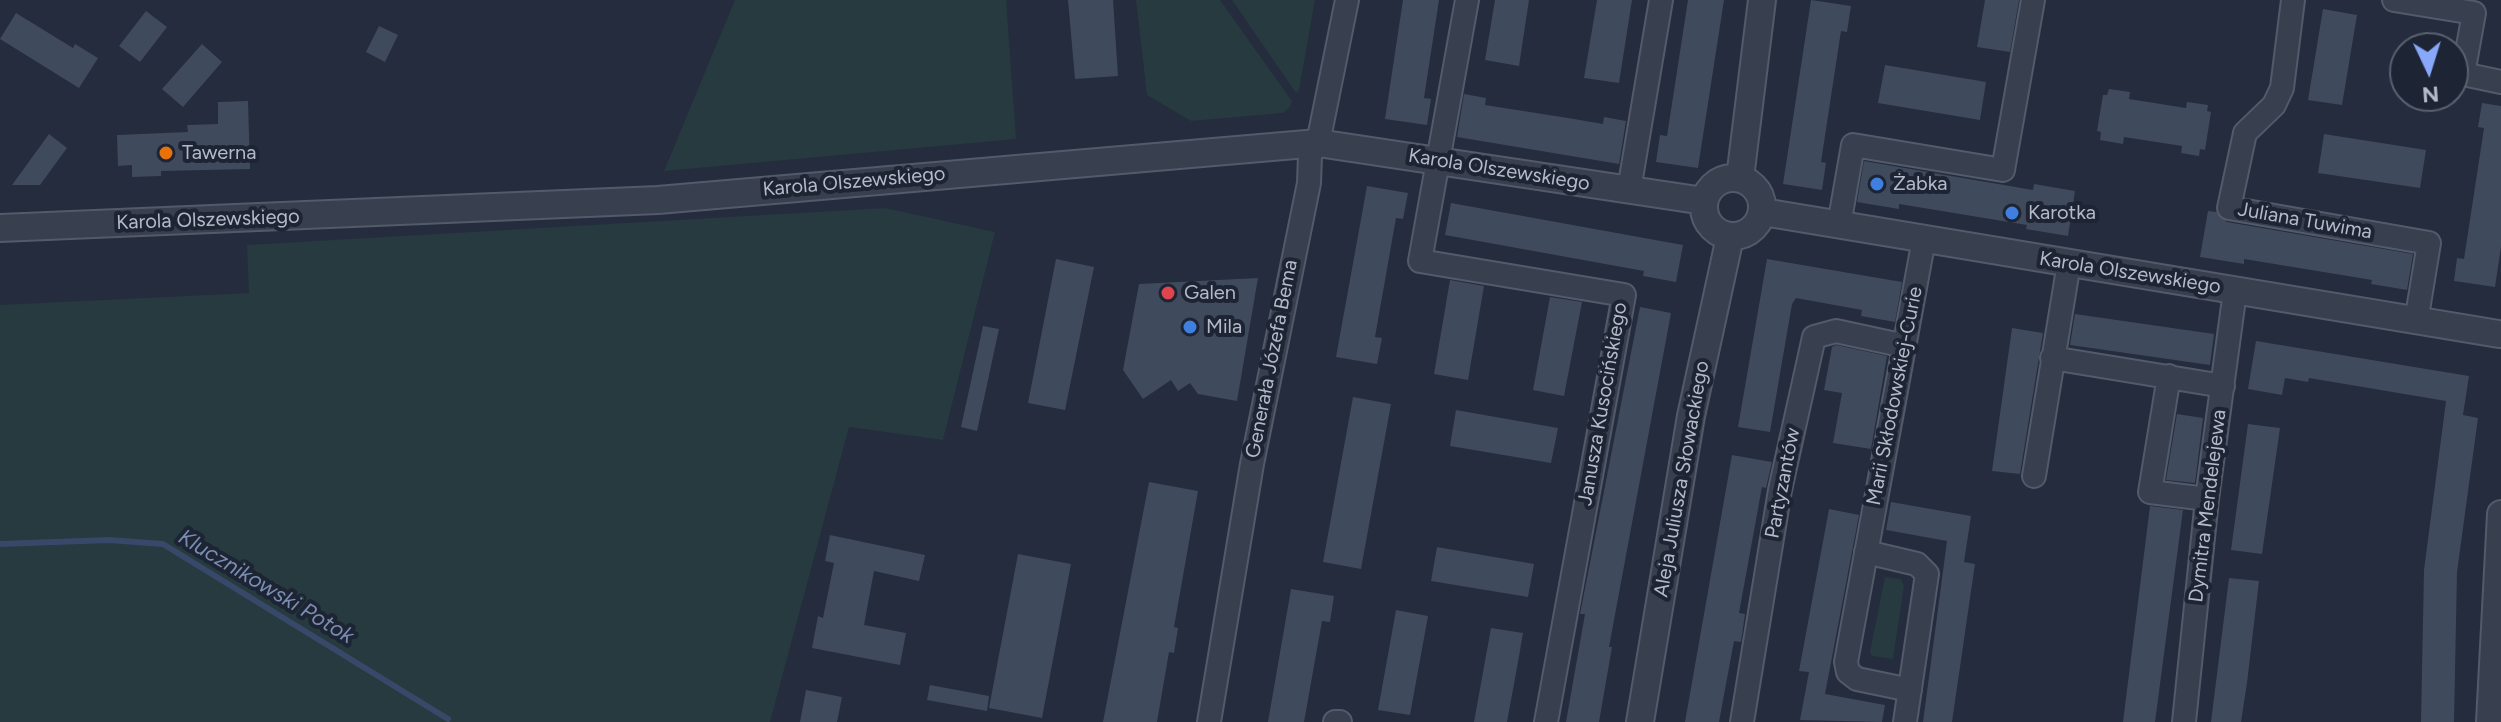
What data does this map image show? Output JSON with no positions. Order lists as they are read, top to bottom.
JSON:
{
  "streets": {
    "street": [
      "Karola Olszewskiego",
      "Juliana Tuwima",
      "Generała Józefa Bema",
      "Marii Skłodowskiej-Curie",
      "Janusza Kusocińskiego",
      "Aleja Juliusza Słowackiego",
      "Partyzantów",
      "Dymitra Mendelejewa"
    ]
  },
  "crossings": [
    ["Karola Olszewskiego", "Juliana Tuwima"],
    ["Karola Olszewskiego", "Generała Józefa Bema"],
    ["Karola Olszewskiego", "Marii Skłodowskiej-Curie"],
    ["Karola Olszewskiego", "Janusza Kusocińskiego"],
    ["Karola Olszewskiego", "Aleja Juliusza Słowackiego"],
    ["Karola Olszewskiego", "Dymitra Mendelejewa"],
    ["Marii Skłodowskiej-Curie", "Partyzantów"]
  ],
  "water": ["Klucznikowski Potok"],
  "places": [
    "Tawerna",
    "Żabka",
    "Karotka",
    "Galen",
    "Mila"
  ],
  "north": "bottom"
}
